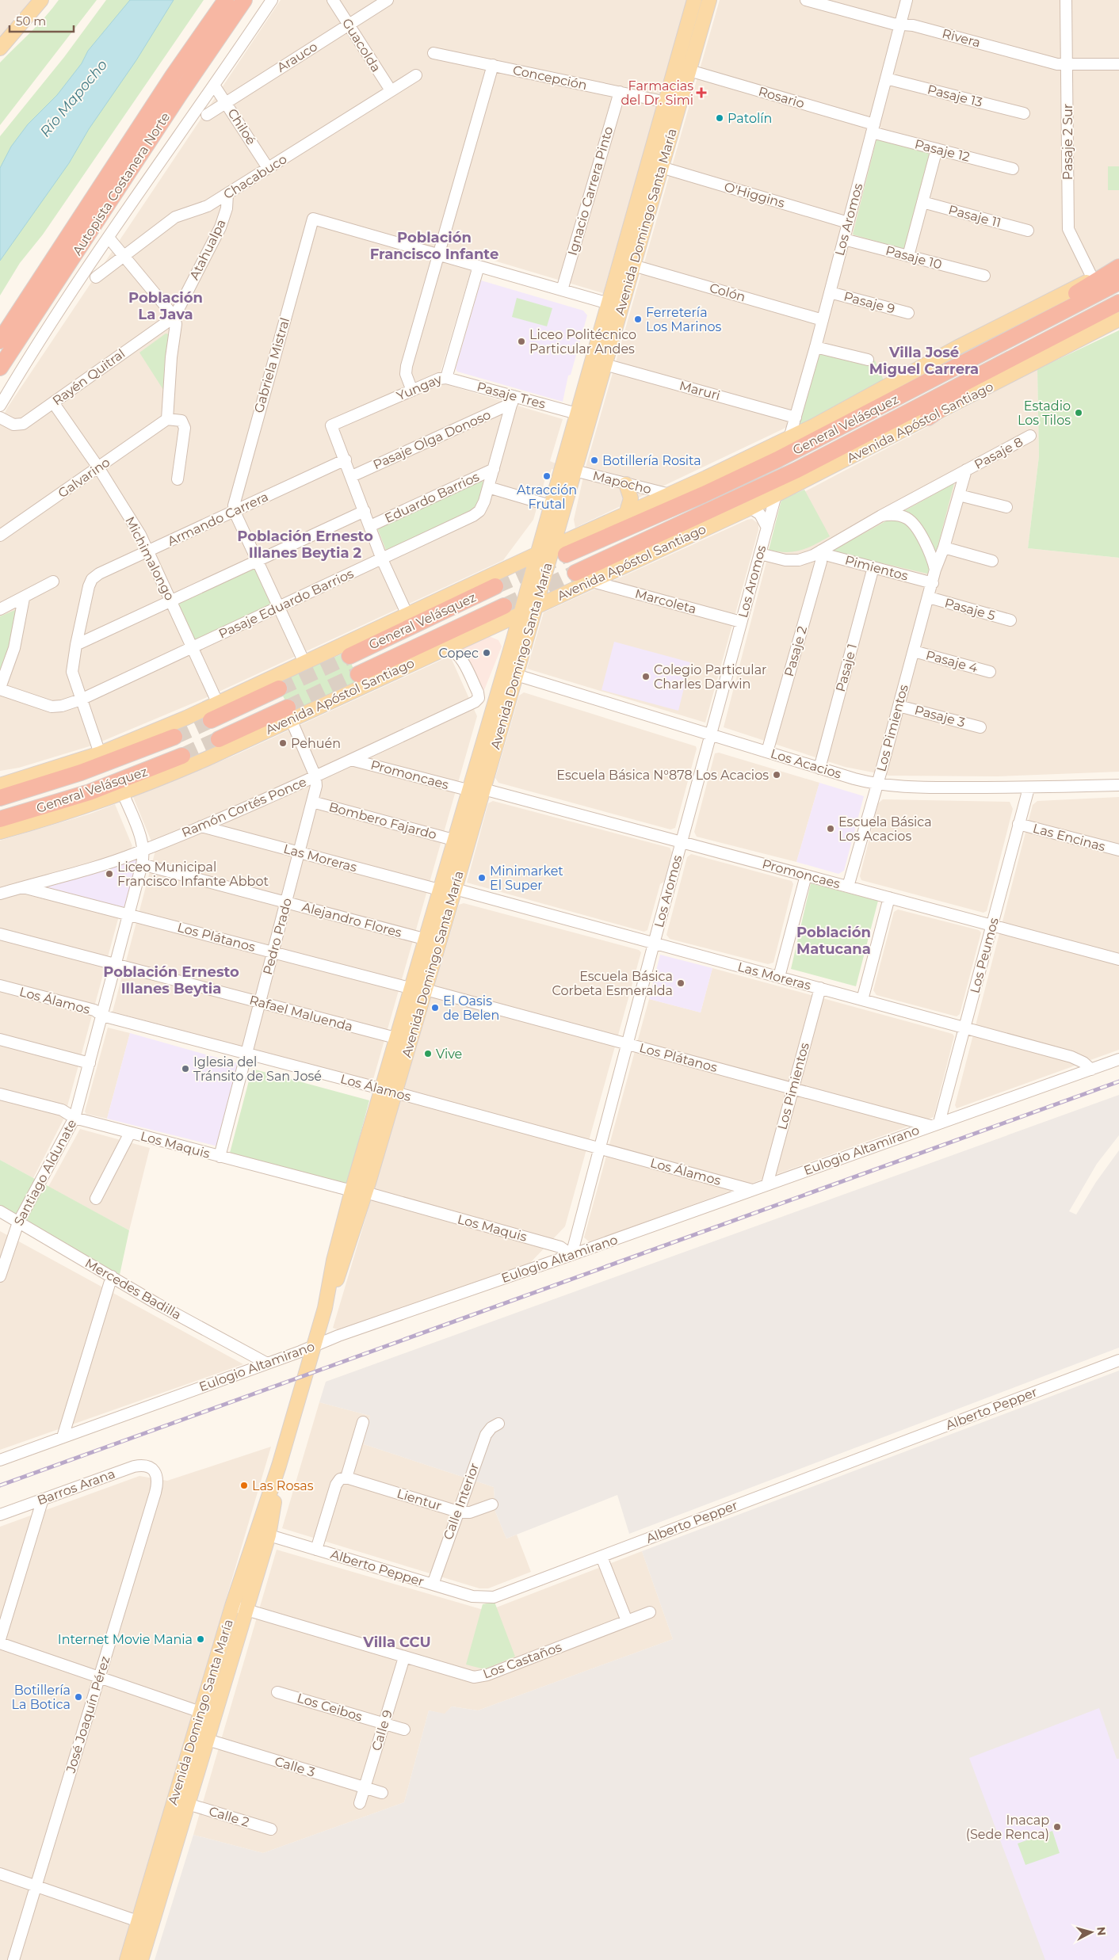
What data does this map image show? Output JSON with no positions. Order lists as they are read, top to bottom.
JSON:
{
  "streets": {
    "highway": ["Autopista Costanera Norte", "General Velásquez"],
    "main road": ["Avenida Domingo Santa María", "Avenida Apóstol Santiago"],
    "street": [
      "Rivera",
      "Guacolda",
      "Arauco",
      "Concepción",
      "Pasaje 13",
      "Rosario",
      "Chiloé",
      "Pasaje 2 Sur",
      "Pasaje 12",
      "Chacabuco",
      "Ignacio Carrera Pinto",
      "O'Higgins",
      "Pasaje 11",
      "Los Aromos",
      "Atahualpa",
      "Pasaje 10",
      "Colón",
      "Pasaje 9",
      "Gabriela Mistral",
      "Rayén Quitral",
      "Yungay",
      "Maruri",
      "Pasaje Tres",
      "Pasaje Olga Donoso",
      "Pasaje 8",
      "Galvarino",
      "Mapocho",
      "Eduardo Barrios",
      "Armando Carrera",
      "Michimalongo",
      "Pimientos",
      "Marcoleta",
      "Pasaje Eduardo Barrios",
      "Pasaje 5",
      "Pasaje 2",
      "Pasaje 4",
      "Pasaje 1",
      "Pasaje 3",
      "Los Pimientos",
      "Los Acacios",
      "Promoncaes",
      "Ramón Cortés Ponce",
      "Bombero Fajardo",
      "Las Encinas",
      "Las Moreras",
      "Alejandro Flores",
      "Pedro Prado",
      "Los Plátanos",
      "Los Peumos",
      "Los Álamos",
      "Rafael Maluenda",
      "Los Maquis",
      "Eulogio Altamirano",
      "Santiago Aldunate",
      "Mercedes Badilla",
      "Alberto Pepper",
      "Barros Arana",
      "Lientur",
      "Calle Interior",
      "Los Castaños",
      "Los Ceibos",
      "José Joaquín Pérez",
      "Calle 9",
      "Calle 3",
      "Calle 2"
    ]
  },
  "crossings": [
    ["Rivera", "Pasaje 2 Sur"],
    ["Rivera", "Los Aromos"],
    ["Guacolda", "Arauco"],
    ["Guacolda", "Chacabuco"],
    ["Arauco", "Chiloé"],
    ["Concepción", "Ignacio Carrera Pinto"],
    ["Concepción", "Avenida Domingo Santa María"],
    ["Pasaje 13", "Los Aromos"],
    ["Rosario", "Pasaje 12"],
    ["Rosario", "Los Aromos"],
    ["Rosario", "Avenida Domingo Santa María"],
    ["Chiloé", "Chacabuco"],
    ["Pasaje 12", "Los Aromos"],
    ["Chacabuco", "Atahualpa"],
    ["O'Higgins", "Los Aromos"],
    ["O'Higgins", "Avenida Domingo Santa María"],
    ["Los Aromos", "Pasaje 10"],
    ["Los Aromos", "Colón"],
    ["Los Aromos", "Pasaje 9"],
    ["Los Aromos", "Maruri"],
    ["Los Aromos", "Avenida Apóstol Santiago"],
    ["Los Aromos", "Marcoleta"],
    ["Los Aromos", "Los Acacios"],
    ["Los Aromos", "Promoncaes"],
    ["Los Aromos", "Las Moreras"],
    ["Los Aromos", "Los Plátanos"],
    ["Los Aromos", "Los Álamos"],
    ["Los Aromos", "Los Maquis"],
    ["Los Aromos", "Eulogio Altamirano"],
    ["Avenida Domingo Santa María", "Colón"],
    ["Avenida Domingo Santa María", "Maruri"],
    ["Avenida Domingo Santa María", "Pasaje Tres"],
    ["Avenida Domingo Santa María", "Avenida Apóstol Santiago"],
    ["Avenida Domingo Santa María", "General Velásquez"],
    ["Avenida Domingo Santa María", "Mapocho"],
    ["Avenida Domingo Santa María", "Los Acacios"],
    ["Avenida Domingo Santa María", "Promoncaes"],
    ["Avenida Domingo Santa María", "Bombero Fajardo"],
    ["Avenida Domingo Santa María", "Las Moreras"],
    ["Avenida Domingo Santa María", "Alejandro Flores"],
    ["Avenida Domingo Santa María", "Los Plátanos"],
    ["Avenida Domingo Santa María", "Los Álamos"],
    ["Avenida Domingo Santa María", "Rafael Maluenda"],
    ["Avenida Domingo Santa María", "Los Maquis"],
    ["Avenida Domingo Santa María", "Eulogio Altamirano"],
    ["Avenida Domingo Santa María", "Alberto Pepper"],
    ["Avenida Domingo Santa María", "Los Castaños"],
    ["Avenida Domingo Santa María", "Calle 3"],
    ["Avenida Domingo Santa María", "Calle 2"],
    ["Atahualpa", "Rayén Quitral"],
    ["Atahualpa", "Galvarino"],
    ["Gabriela Mistral", "Armando Carrera"],
    ["Rayén Quitral", "Michimalongo"],
    ["Yungay", "Pasaje Tres"],
    ["Yungay", "Armando Carrera"],
    ["Pasaje Tres", "Pasaje Olga Donoso"],
    ["Pasaje Tres", "Pasaje Eduardo Barrios"],
    ["Avenida Apóstol Santiago", "Marcoleta"],
    ["Avenida Apóstol Santiago", "Ramón Cortés Ponce"],
    ["Avenida Apóstol Santiago", "Pedro Prado"],
    ["Avenida Apóstol Santiago", "Santiago Aldunate"],
    ["Pasaje Olga Donoso", "Pasaje Eduardo Barrios"],
    ["Pasaje 8", "Los Pimientos"],
    ["Galvarino", "Michimalongo"],
    ["Eduardo Barrios", "Pasaje Eduardo Barrios"],
    ["Armando Carrera", "Michimalongo"],
    ["Michimalongo", "Pasaje Eduardo Barrios"],
    ["Pimientos", "Pasaje 2"],
    ["Pimientos", "Pasaje 1"],
    ["Pimientos", "Los Pimientos"],
    ["Pasaje 5", "Los Pimientos"],
    ["Pasaje 2", "Los Acacios"],
    ["Pasaje 4", "Los Pimientos"],
    ["Pasaje 1", "Los Acacios"],
    ["Pasaje 3", "Los Pimientos"],
    ["Los Pimientos", "Los Acacios"],
    ["Los Pimientos", "Promoncaes"],
    ["Los Pimientos", "Las Moreras"],
    ["Los Pimientos", "Los Plátanos"],
    ["Los Pimientos", "Eulogio Altamirano"],
    ["Los Acacios", "Los Peumos"],
    ["Promoncaes", "Ramón Cortés Ponce"],
    ["Promoncaes", "Los Peumos"],
    ["Ramón Cortés Ponce", "Las Moreras"],
    ["Ramón Cortés Ponce", "Pedro Prado"],
    ["Ramón Cortés Ponce", "Los Plátanos"],
    ["Ramón Cortés Ponce", "Santiago Aldunate"],
    ["Bombero Fajardo", "Pedro Prado"],
    ["Las Encinas", "Los Peumos"],
    ["Las Moreras", "Pedro Prado"],
    ["Las Moreras", "Los Peumos"],
    ["Las Moreras", "Eulogio Altamirano"],
    ["Alejandro Flores", "Pedro Prado"],
    ["Alejandro Flores", "Santiago Aldunate"],
    ["Pedro Prado", "Los Plátanos"],
    ["Pedro Prado", "Los Álamos"],
    ["Pedro Prado", "Rafael Maluenda"],
    ["Pedro Prado", "Los Maquis"],
    ["Los Plátanos", "Los Peumos"],
    ["Los Plátanos", "Eulogio Altamirano"],
    ["Los Plátanos", "Santiago Aldunate"],
    ["Los Peumos", "Eulogio Altamirano"],
    ["Los Álamos", "Eulogio Altamirano"],
    ["Los Álamos", "Santiago Aldunate"],
    ["Rafael Maluenda", "Santiago Aldunate"],
    ["Los Maquis", "Eulogio Altamirano"],
    ["Los Maquis", "Santiago Aldunate"],
    ["Eulogio Altamirano", "Mercedes Badilla"],
    ["Santiago Aldunate", "Mercedes Badilla"],
    ["Alberto Pepper", "Calle Interior"],
    ["Barros Arana", "José Joaquín Pérez"],
    ["Lientur", "Calle Interior"],
    ["Los Castaños", "Calle 9"],
    ["Los Ceibos", "Calle 9"],
    ["Calle 9", "Calle 3"]
  ],
  "districts": [
    "Población Francisco Infante",
    "Población La Java",
    "Villa José Miguel Carrera",
    "Población Ernesto Illanes Beytia 2",
    "Población Matucana",
    "Población Ernesto Illanes Beytia",
    "Villa CCU"
  ],
  "water": ["Río Mapocho"],
  "places": {
    "health": ["Farmacias del Dr. Simi"],
    "other": [
      "Patolín",
      "Ferretería Los Marinos",
      "Liceo Politécnico Particular Andes",
      "Estadio Los Tilos",
      "Botillería Rosita",
      "Atracción Frutal",
      "Copec",
      "Colegio Particular Charles Darwin",
      "Pehuén",
      "Escuela Básica N°878 Los Acacios",
      "Escuela Básica Los Acacios",
      "Liceo Municipal Francisco Infante Abbot",
      "Minimarket El Super",
      "Escuela Básica Corbeta Esmeralda",
      "El Oasis de Belen",
      "Vive",
      "Iglesia del Tránsito de San José",
      "Las Rosas",
      "Internet Movie Mania",
      "Botillería La Botica",
      "Inacap (Sede Renca)"
    ]
  },
  "scale_bar": "50 m",
  "north": "right"
}
